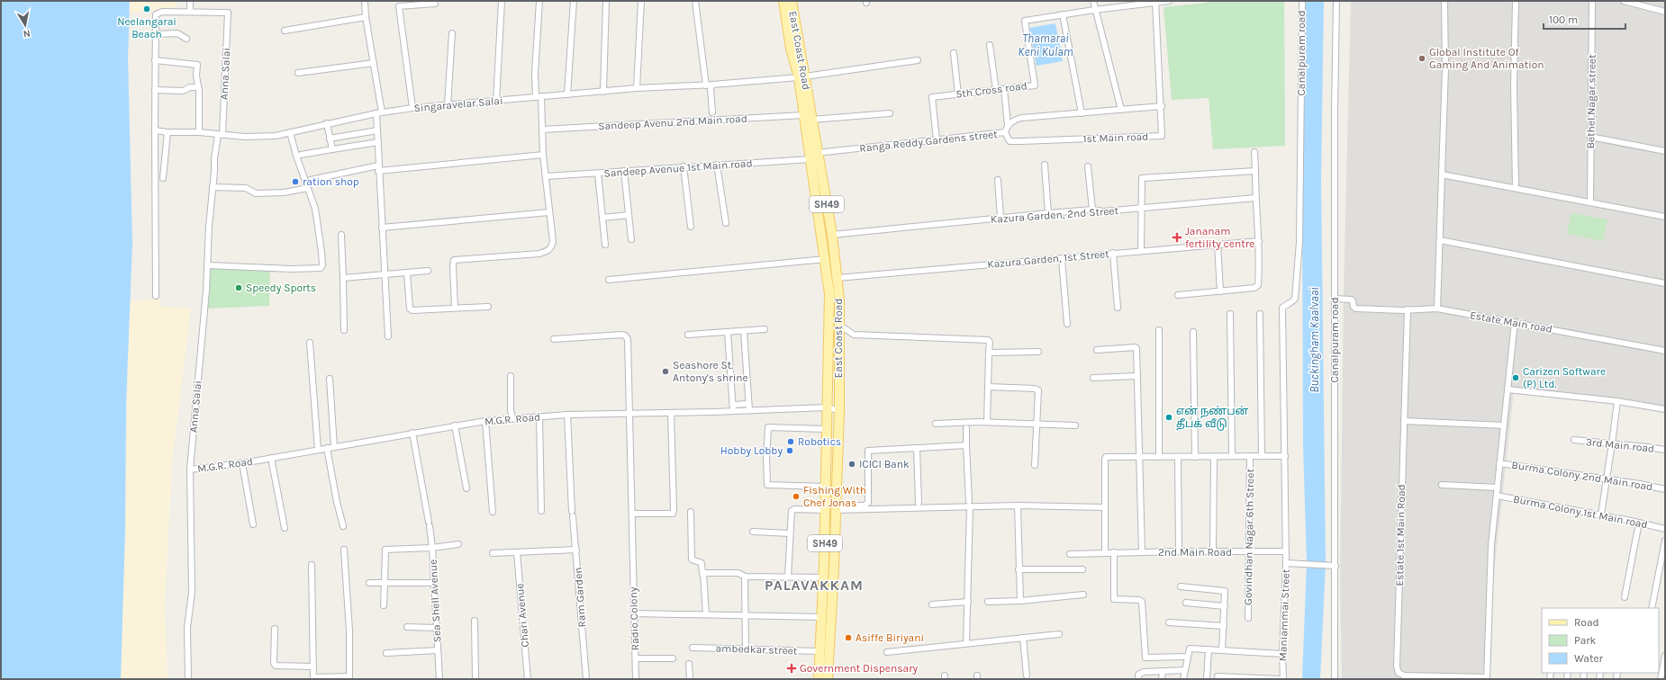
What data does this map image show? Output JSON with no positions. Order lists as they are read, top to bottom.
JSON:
{
  "streets": {
    "main road": ["East Coast Road", "SH49"],
    "street": [
      "Canalpuram road",
      "Anna Salai",
      "5th Cross road",
      "Bethel Nagar street",
      "Singaravelar Salai",
      "Sandeep Avenu 2nd Main road",
      "1st Main road",
      "Ranga Reddy Gardens street",
      "Sandeep Avenue 1st Main road",
      "Kazura Garden, 2nd Street",
      "Kazura Garden, 1st Street",
      "Estate Main road",
      "M.G.R. Road",
      "3rd Main road",
      "Burma Colony 2nd Main road",
      "Burma Colony 1st Main road",
      "Estate 1st Main Road",
      "Govindhan Nagar 6th Street",
      "2nd Main Road",
      "Ram Garden",
      "Sea Shell Avenue",
      "Chari Avenue",
      "Maniammai Street",
      "Radio Colony",
      "ambedkar street"
    ]
  },
  "crossings": [
    ["East Coast Road", "Singaravelar Salai"],
    ["East Coast Road", "Sandeep Avenu 2nd Main road"],
    ["East Coast Road", "Ranga Reddy Gardens street"],
    ["East Coast Road", "Sandeep Avenue 1st Main road"],
    ["East Coast Road", "Kazura Garden, 2nd Street"],
    ["East Coast Road", "Kazura Garden, 1st Street"],
    ["East Coast Road", "M.G.R. Road"],
    ["East Coast Road", "ambedkar street"],
    ["Canalpuram road", "Estate Main road"],
    ["Canalpuram road", "2nd Main Road"],
    ["Canalpuram road", "Maniammai Street"],
    ["Anna Salai", "Singaravelar Salai"],
    ["Anna Salai", "M.G.R. Road"],
    ["5th Cross road", "1st Main road"],
    ["5th Cross road", "Ranga Reddy Gardens street"],
    ["1st Main road", "Ranga Reddy Gardens street"],
    ["Ranga Reddy Gardens street", "Sandeep Avenue 1st Main road"],
    ["Estate Main road", "Estate 1st Main Road"],
    ["M.G.R. Road", "Ram Garden"],
    ["M.G.R. Road", "Radio Colony"],
    ["Govindhan Nagar 6th Street", "2nd Main Road"],
    ["2nd Main Road", "Maniammai Street"]
  ],
  "districts": ["PALAVAKKAM"],
  "water": ["Thamarai Keni Kulam", "Buckingham Kaalvaai"],
  "places": {
    "other": [
      "Neelangarai Beach",
      "Global Institute Of Gaming And Animation",
      "ration shop",
      "Speedy Sports",
      "Seashore St. Antony's shrine",
      "Carizen Software (P) Ltd.",
      "என் நண்பன் தீபக் வீடு",
      "Robotics",
      "Hobby Lobby",
      "ICICI Bank",
      "Fishing With Chef Jonas",
      "Asiffe Biriyani"
    ],
    "health": ["Jananam fertility centre", "Government Dispensary"]
  },
  "legend": ["Road", "Park", "Water"],
  "scale_bar": "100 m",
  "north": "bottom"
}
